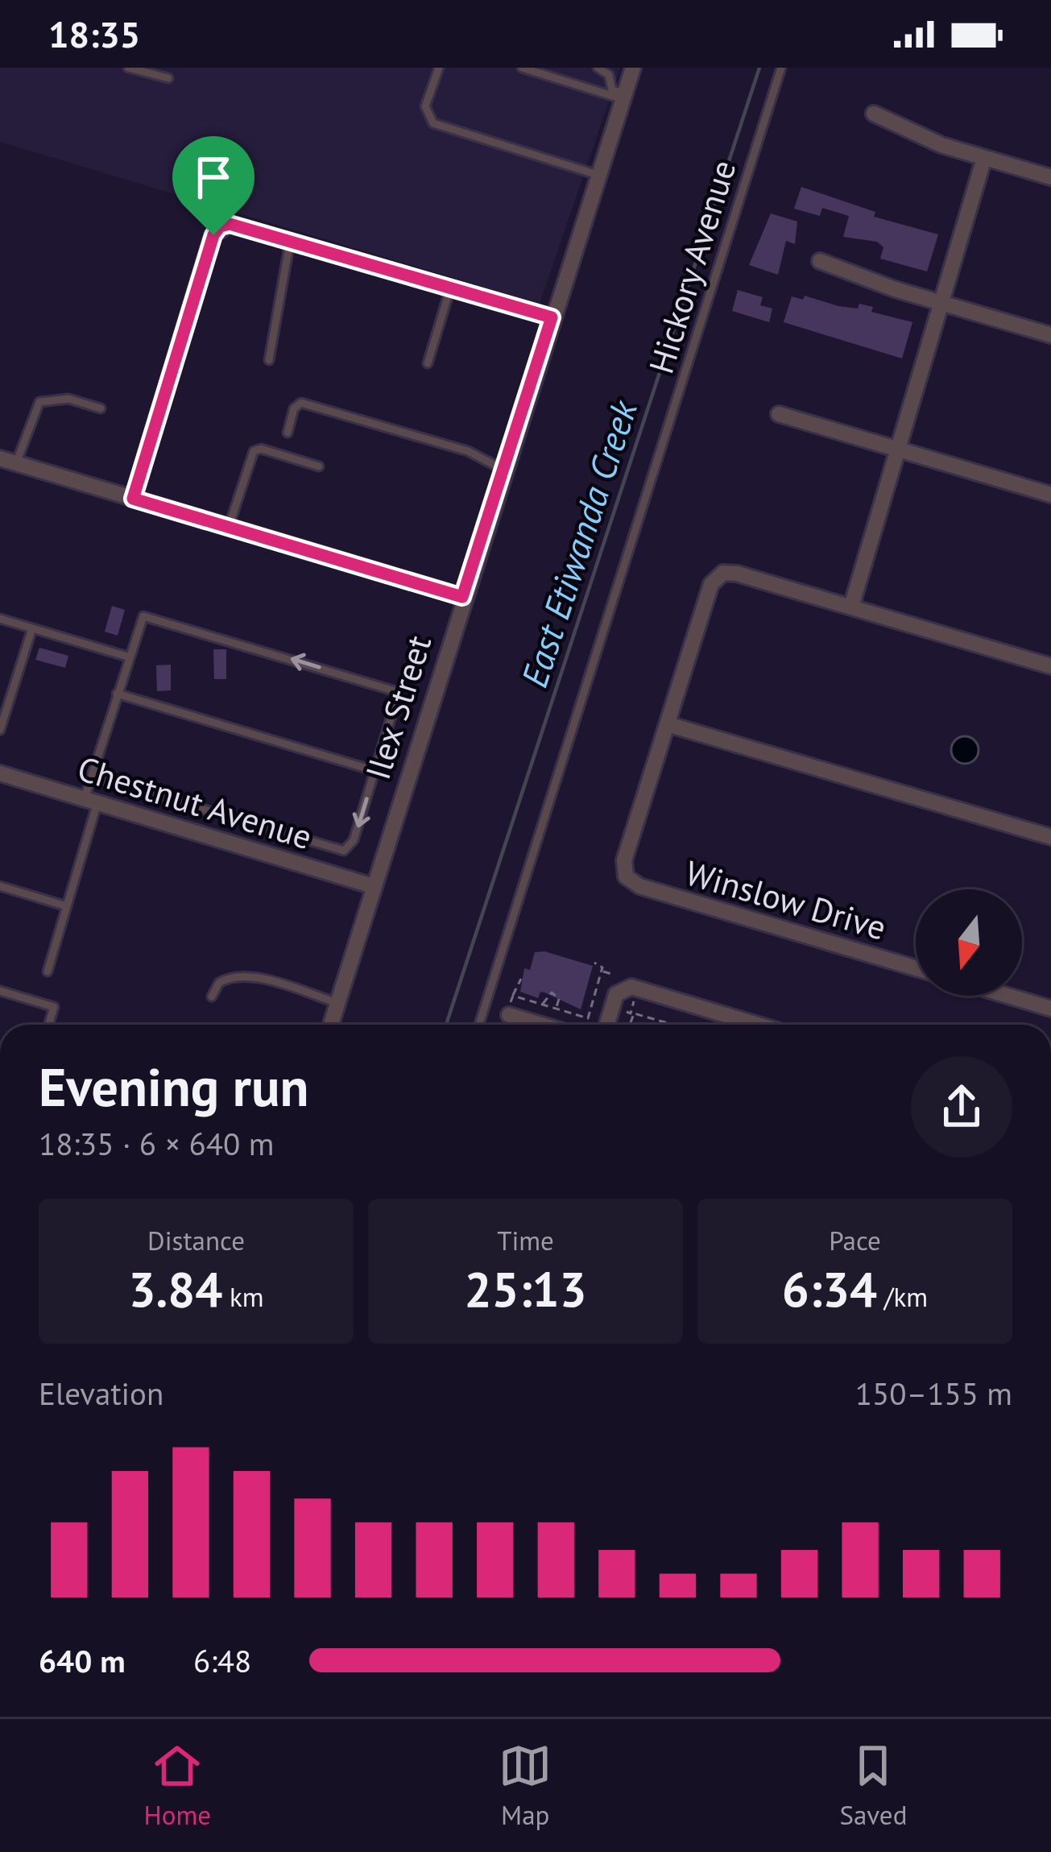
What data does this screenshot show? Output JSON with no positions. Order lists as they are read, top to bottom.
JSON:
{
  "streets": {
    "street": ["Ilex Street", "Chestnut Avenue", "Winslow Drive"],
    "lane": ["Hickory Avenue"]
  },
  "crossings": [
    ["Ilex Street", "Chestnut Avenue"]
  ],
  "water": ["East Etiwanda Creek"],
  "north": "bottom",
  "page": {
    "status": "18:35",
    "heading": ["Evening run", "18:35 · 6 × 640 m"],
    "stats": [
      ["Distance", "3.84 km"],
      ["Time", "25:13"],
      ["Pace", "6:34 /km"]
    ],
    "chart": ["Elevation", "150–155 m"],
    "list": [
      {
        "name": "640 m",
        "note": "6:48"
      }
    ],
    "tabs": ["Home", "Map", "Saved"]
  }
}
